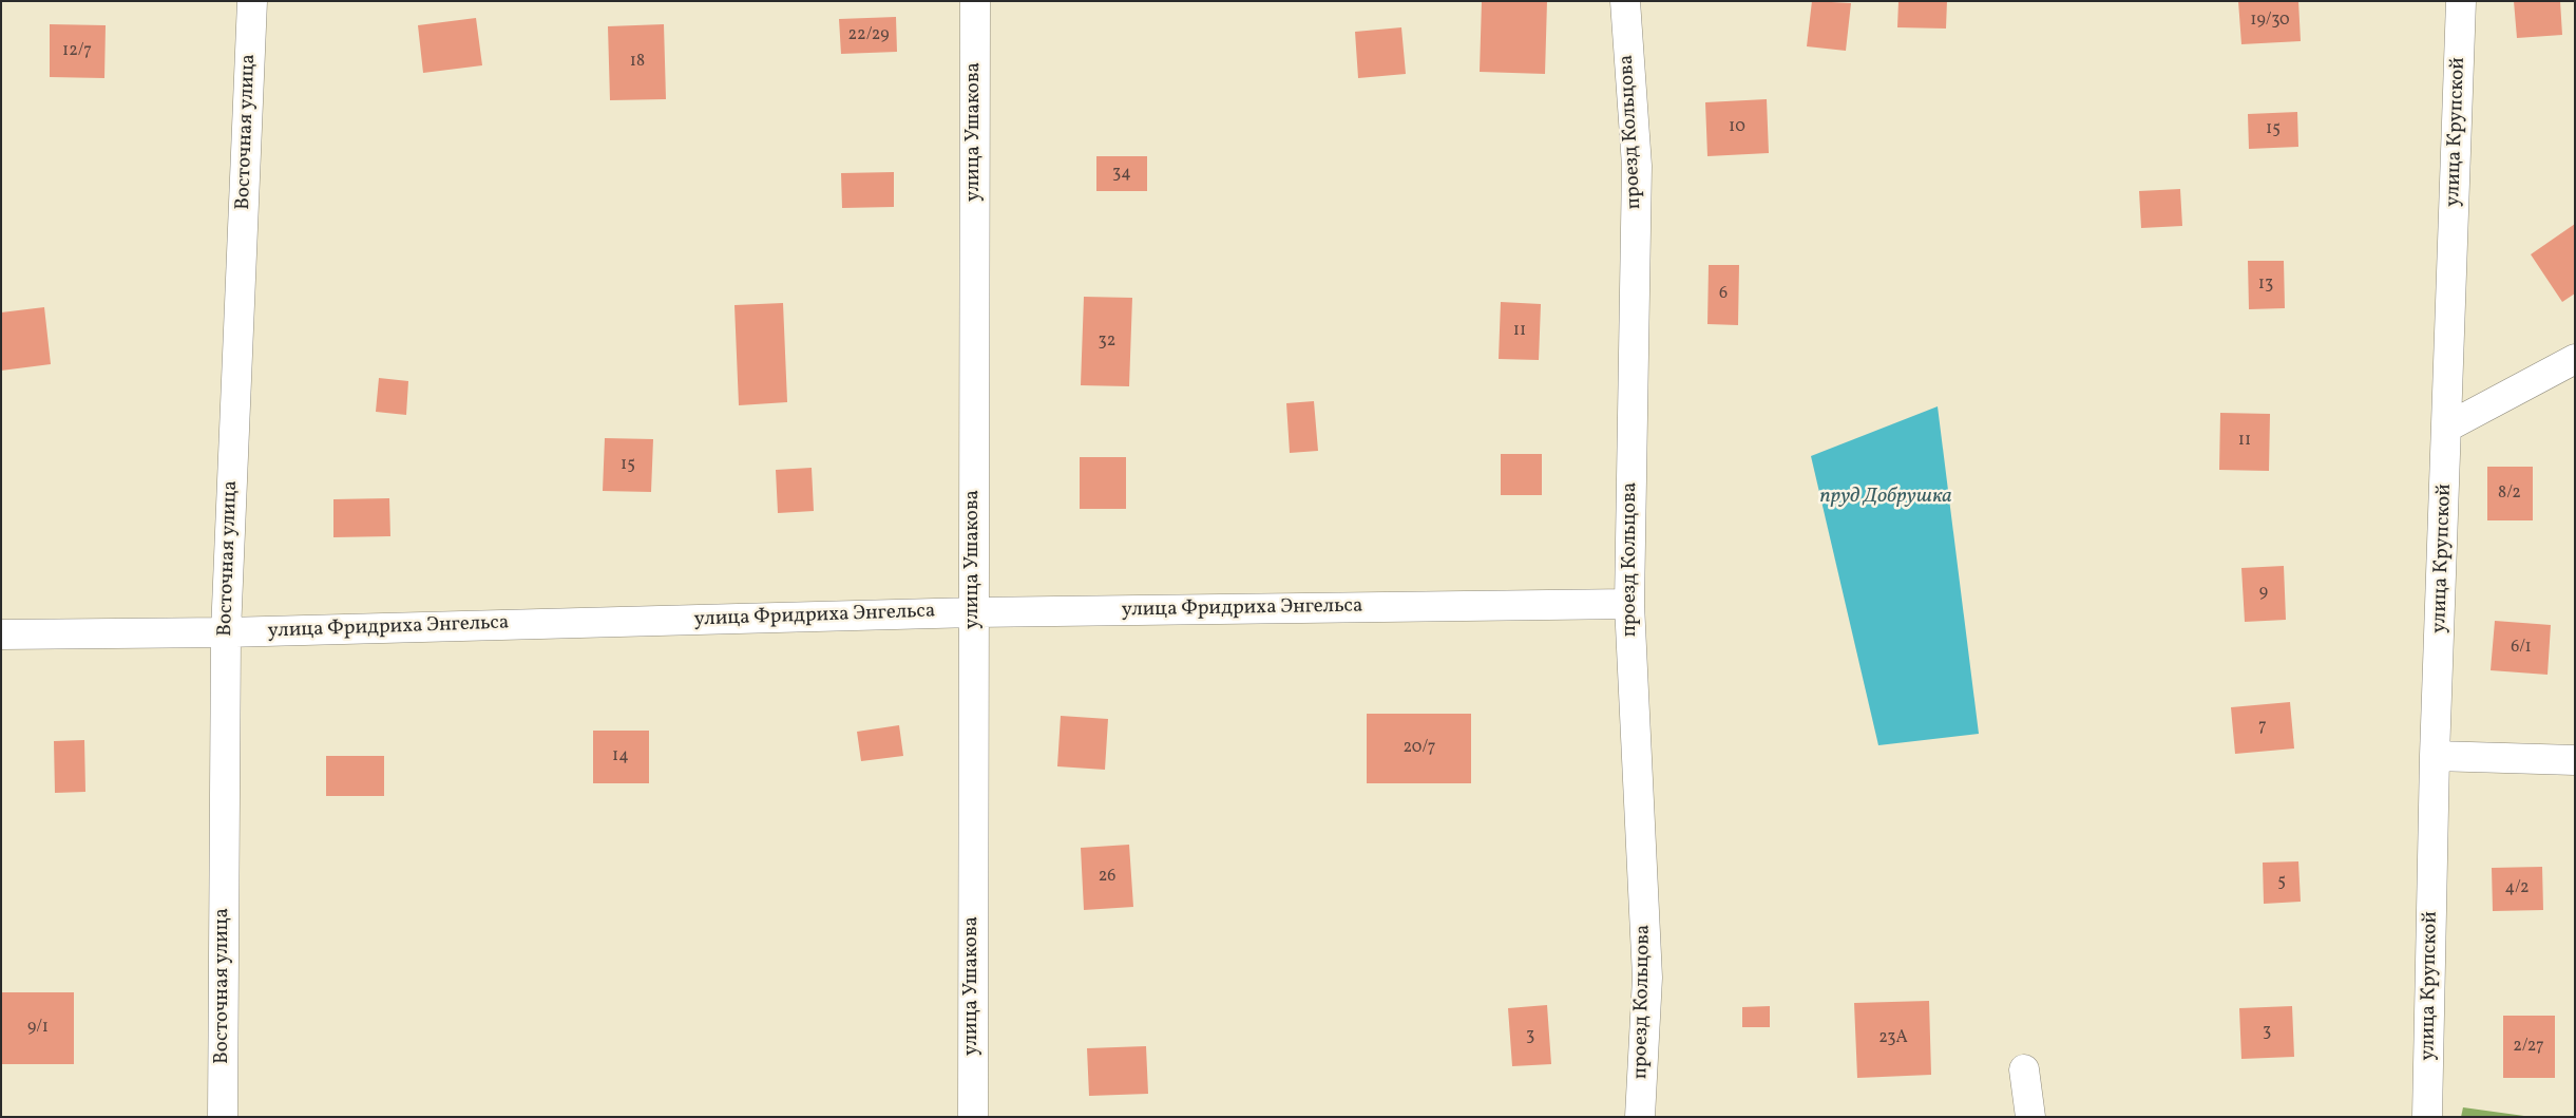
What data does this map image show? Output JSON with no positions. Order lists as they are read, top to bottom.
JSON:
{
  "streets": {
    "street": [
      "Восточная улица",
      "улица Ушакова",
      "проезд Кольцова",
      "улица Крупской",
      "улица Фридриха Энгельса"
    ]
  },
  "crossings": [
    ["Восточная улица", "улица Фридриха Энгельса"],
    ["улица Ушакова", "улица Фридриха Энгельса"],
    ["проезд Кольцова", "улица Фридриха Энгельса"]
  ],
  "water": ["пруд Добрушка"],
  "house_numbers": [
    "19/30",
    "22/29",
    "12/7",
    "18",
    "10",
    "15",
    "34",
    "13",
    "6",
    "11",
    "32",
    "11",
    "15",
    "8/2",
    "9",
    "6/1",
    "7",
    "20/7",
    "14",
    "26",
    "5",
    "4/2",
    "9/1",
    "3",
    "3",
    "23А",
    "2/27"
  ]
}
